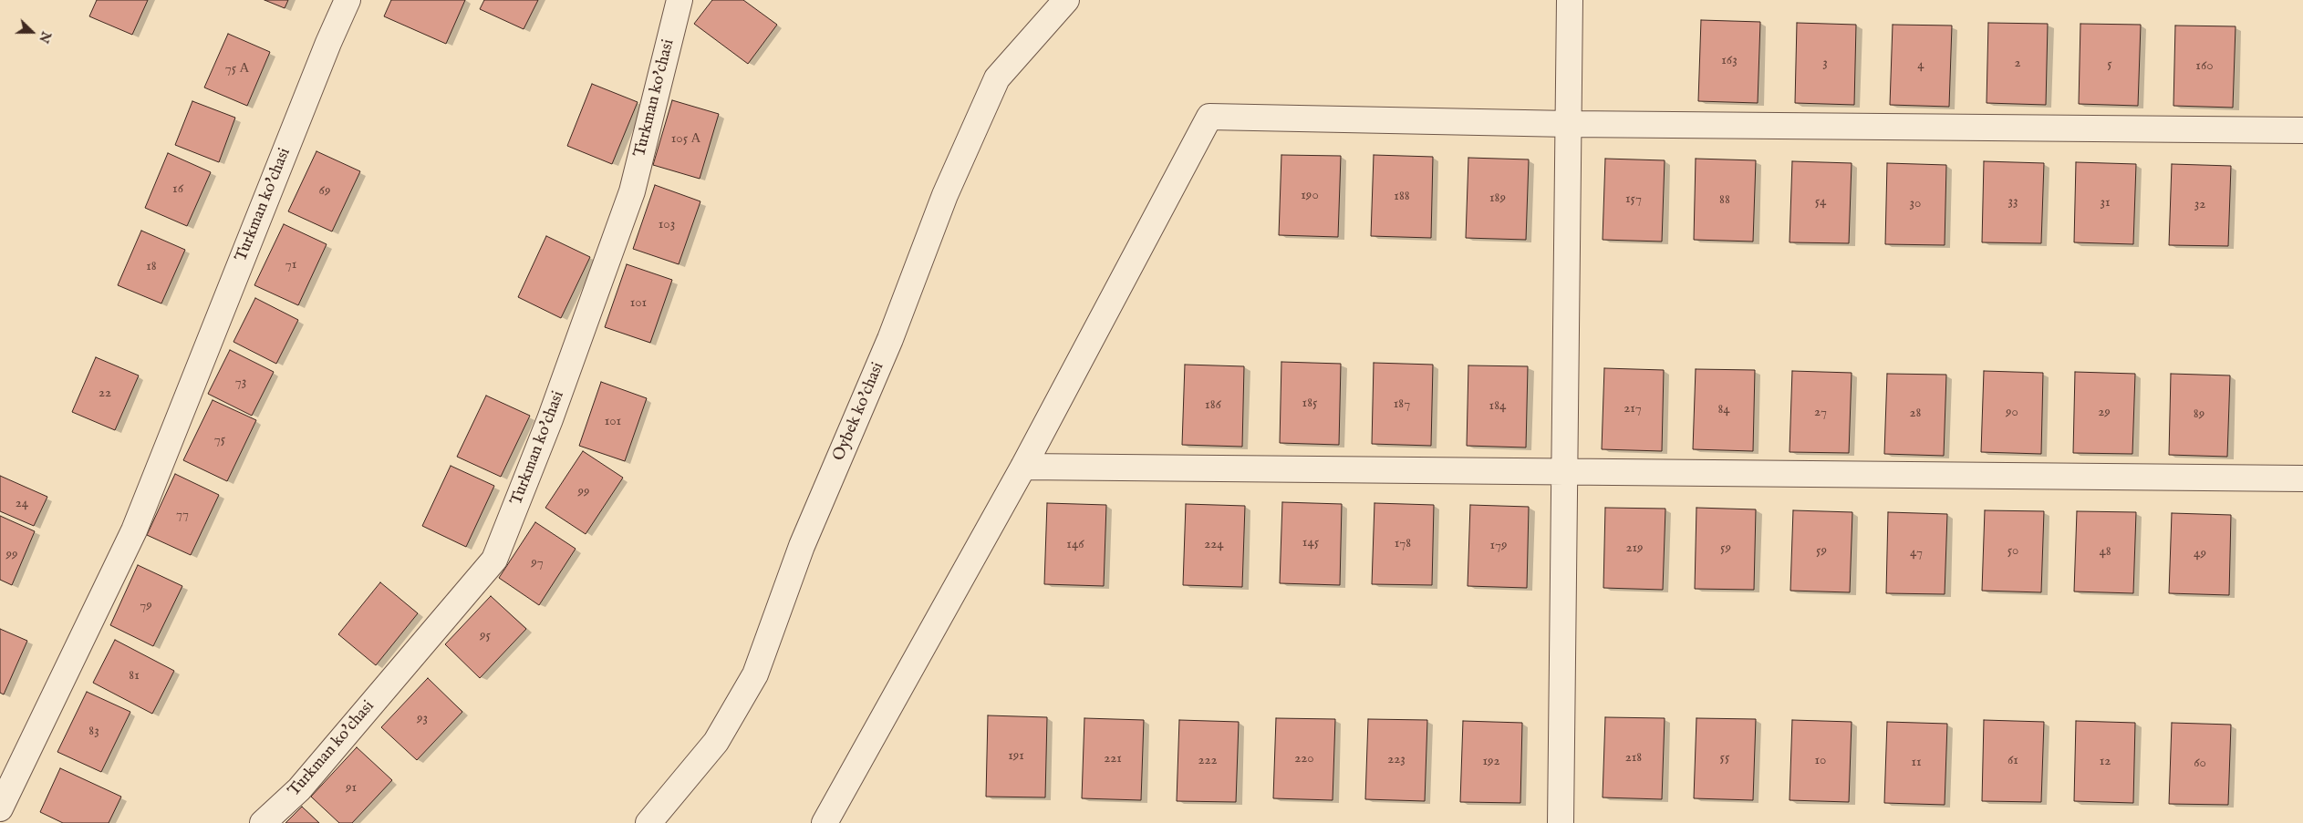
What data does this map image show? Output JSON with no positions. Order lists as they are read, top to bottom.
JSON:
{
  "streets": {
    "street": ["Turkman ko'chasi", "Oybek ko'chasi"]
  },
  "house_numbers": [
    "163",
    "3",
    "2",
    "5",
    "4",
    "160",
    "75 А",
    "105 А",
    "16",
    "69",
    "190",
    "188",
    "189",
    "157",
    "88",
    "54",
    "33",
    "31",
    "30",
    "32",
    "103",
    "71",
    "18",
    "101",
    "73",
    "22",
    "185",
    "187",
    "186",
    "184",
    "217",
    "84",
    "27",
    "90",
    "29",
    "28",
    "89",
    "101",
    "75",
    "99",
    "24",
    "77",
    "145",
    "178",
    "146",
    "224",
    "179",
    "219",
    "59",
    "59",
    "50",
    "48",
    "47",
    "49",
    "99",
    "97",
    "79",
    "95",
    "81",
    "93",
    "83",
    "191",
    "218",
    "55",
    "221",
    "220",
    "223",
    "222",
    "10",
    "61",
    "192",
    "12",
    "11",
    "60",
    "91"
  ],
  "north": "right"
}
